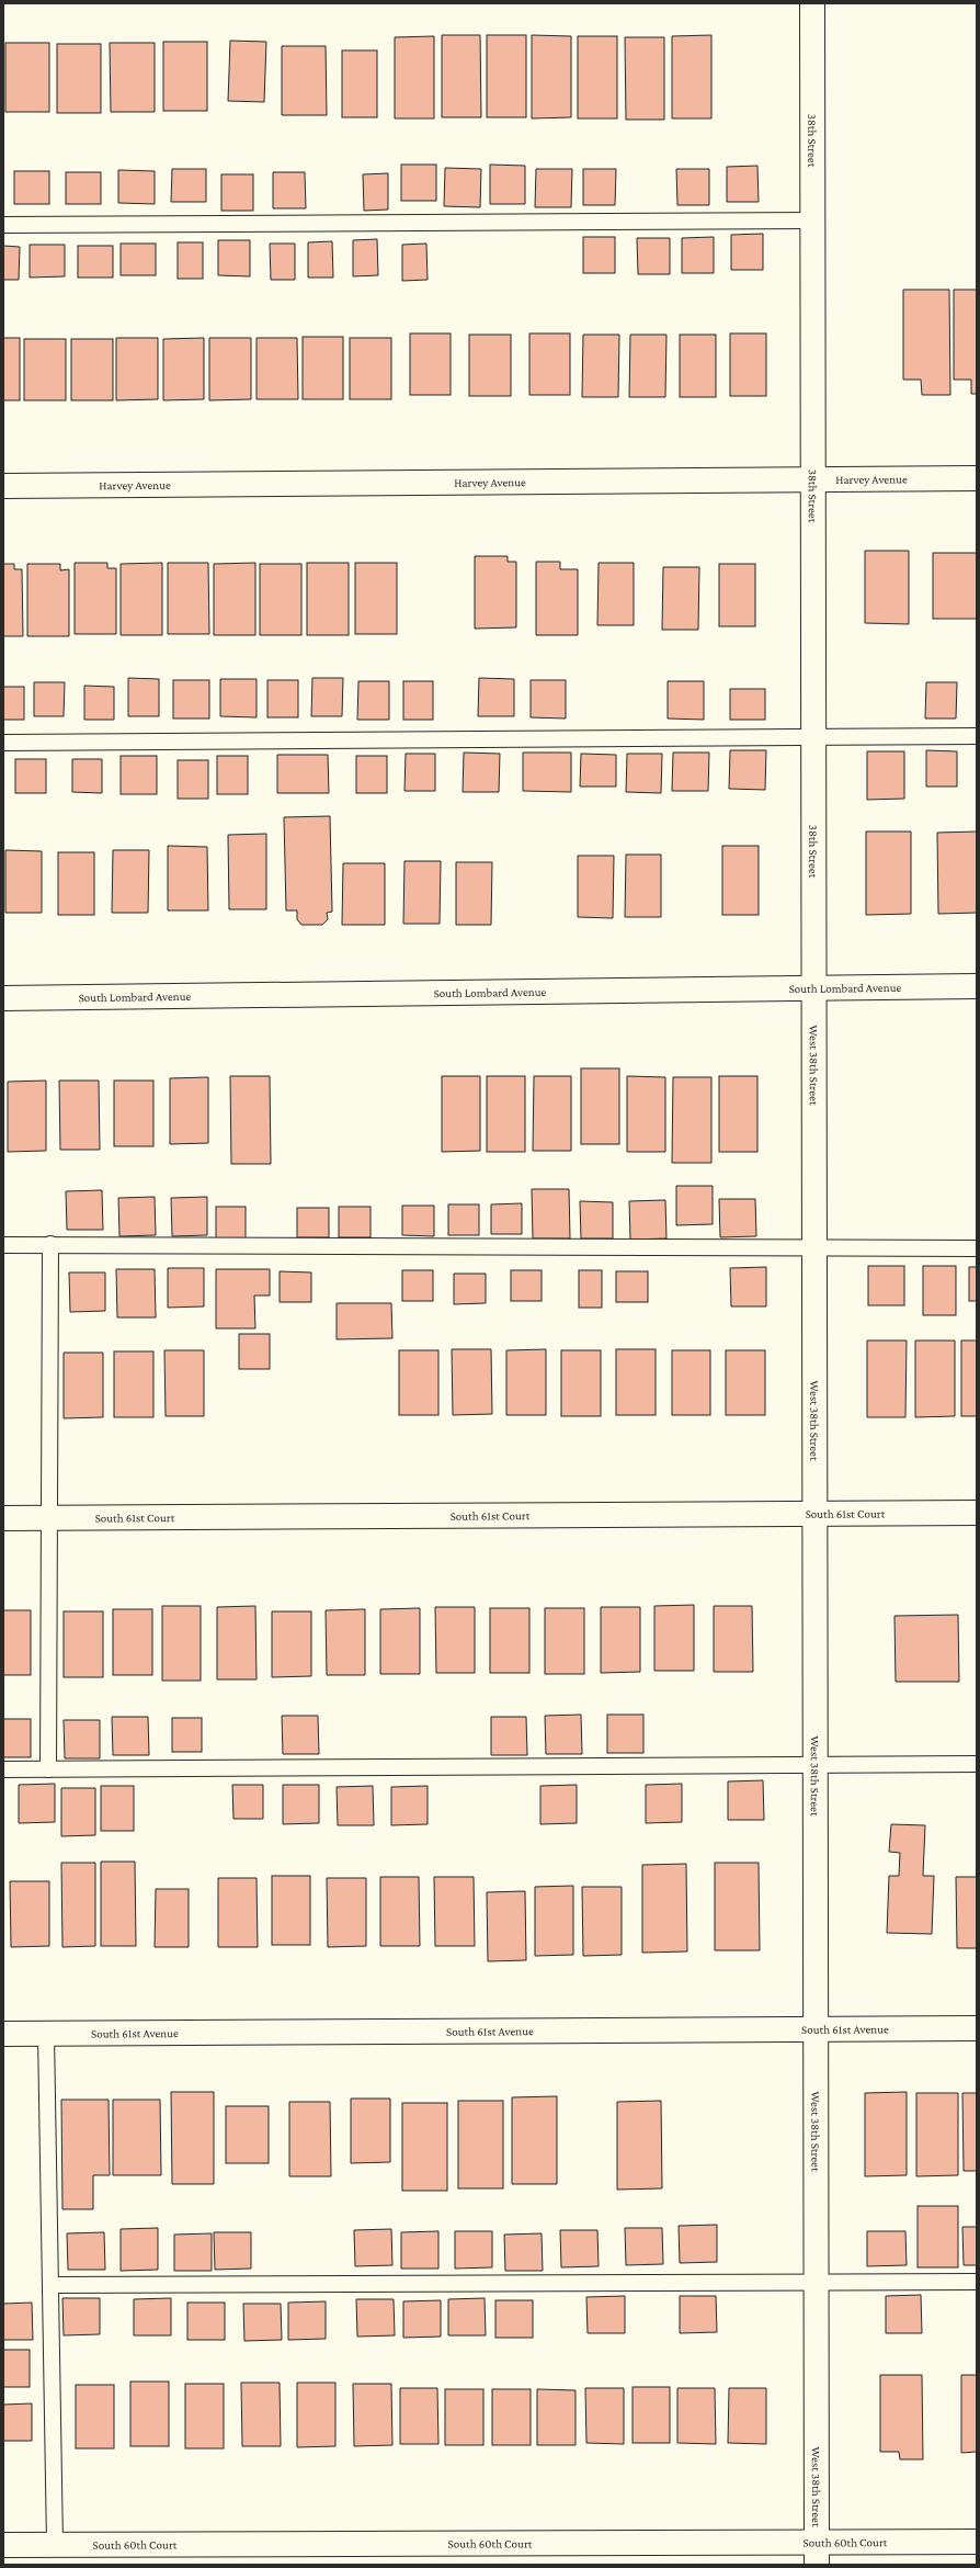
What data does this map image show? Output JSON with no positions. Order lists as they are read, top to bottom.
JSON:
{
  "streets": {
    "street": [
      "38th Street",
      "Harvey Avenue",
      "South Lombard Avenue",
      "West 38th Street",
      "South 61st Court",
      "South 61st Avenue",
      "South 60th Court"
    ]
  },
  "crossings": [
    ["38th Street", "Harvey Avenue"],
    ["38th Street", "South Lombard Avenue"],
    ["38th Street", "West 38th Street"],
    ["South Lombard Avenue", "West 38th Street"],
    ["West 38th Street", "South 61st Court"],
    ["West 38th Street", "South 61st Avenue"],
    ["West 38th Street", "South 60th Court"]
  ]
}
